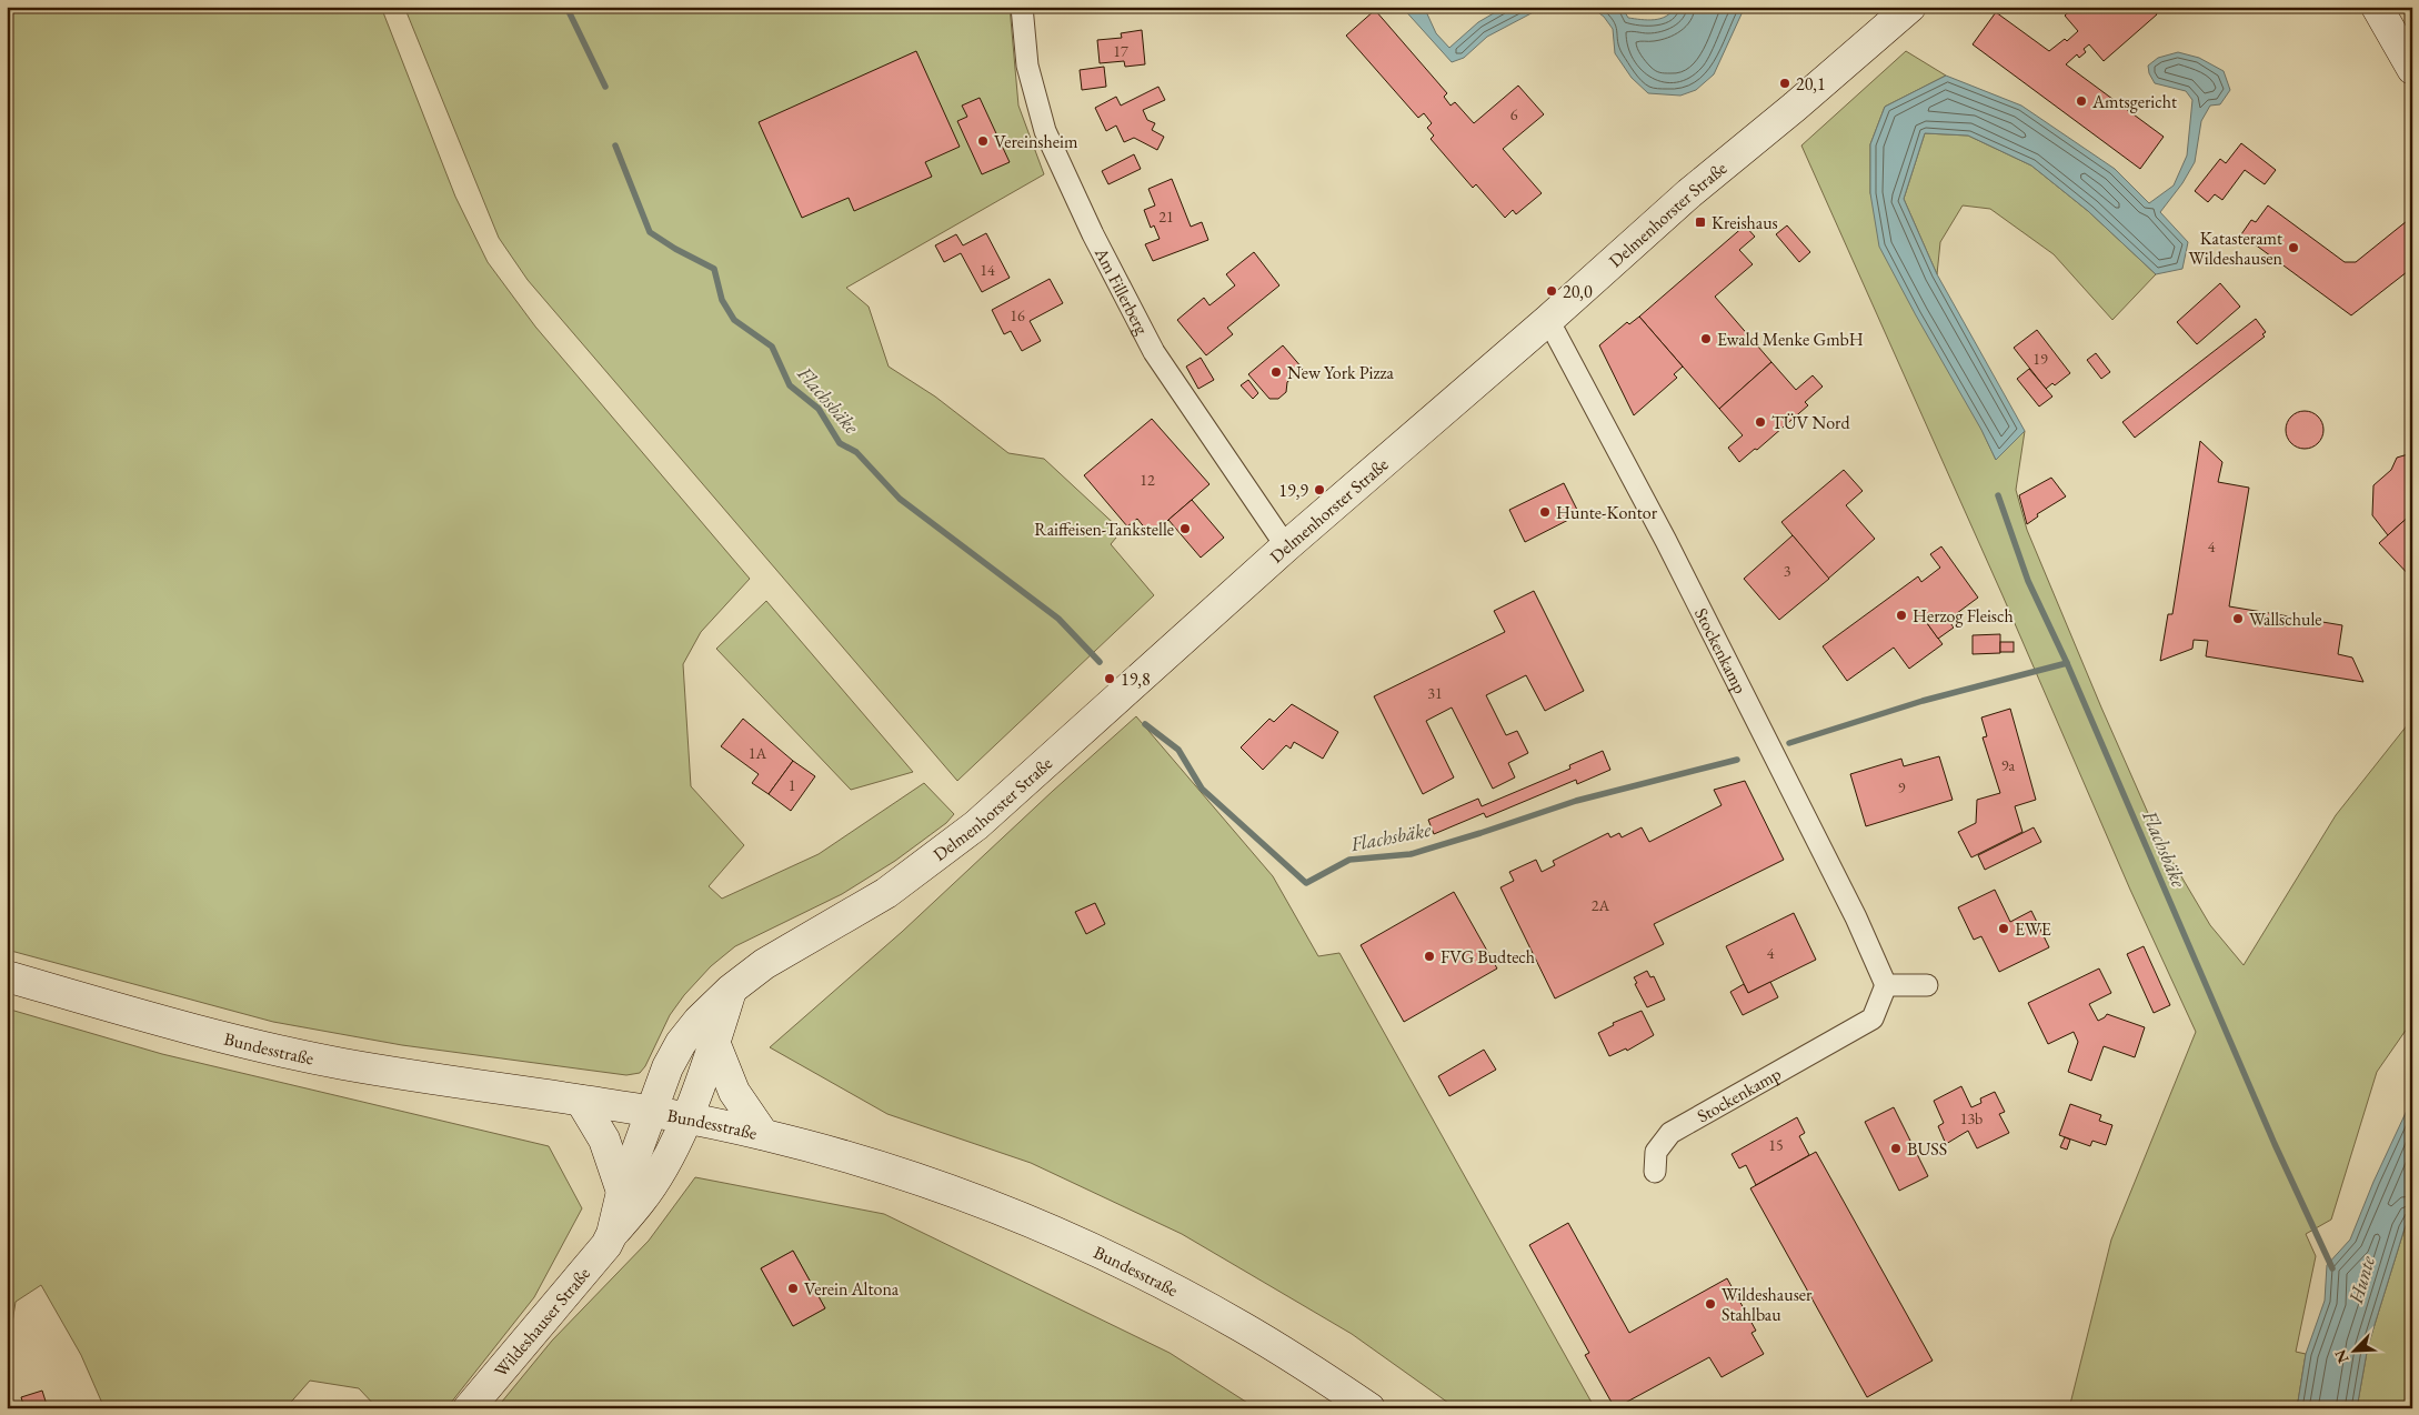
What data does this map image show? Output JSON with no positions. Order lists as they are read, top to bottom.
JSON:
{
  "streets": {
    "main road": ["Delmenhorster Straße", "Bundesstraße", "Wildeshauser Straße"],
    "street": ["Am Fillerberg", "Stockenkamp"]
  },
  "crossings": [
    ["Delmenhorster Straße", "Am Fillerberg"],
    ["Delmenhorster Straße", "Stockenkamp"],
    ["Delmenhorster Straße", "Bundesstraße"],
    ["Delmenhorster Straße", "Wildeshauser Straße"],
    ["Bundesstraße", "Wildeshauser Straße"]
  ],
  "water": ["Flachsbäke", "Hunte"],
  "places": {
    "other": [
      "20,1",
      "Amtsgericht",
      "Vereinsheim",
      "Katasteramt Wildeshausen",
      "20,0",
      "Ewald Menke GmbH",
      "New York Pizza",
      "TÜV Nord",
      "19,9",
      "Hunte-Kontor",
      "Raiffeisen-Tankstelle",
      "Herzog Fleisch",
      "Wallschule",
      "19,8",
      "EWE",
      "FVG Budtech",
      "BUSS",
      "Verein Altona",
      "Wildeshauser Stahlbau"
    ],
    "transit": ["Kreishaus"]
  },
  "house_numbers": [
    "17",
    "6",
    "21",
    "14",
    "16",
    "19",
    "12",
    "4",
    "3",
    "31",
    "1A",
    "9a",
    "1",
    "9",
    "2A",
    "4",
    "13b",
    "15"
  ],
  "north": "bottom left"
}
